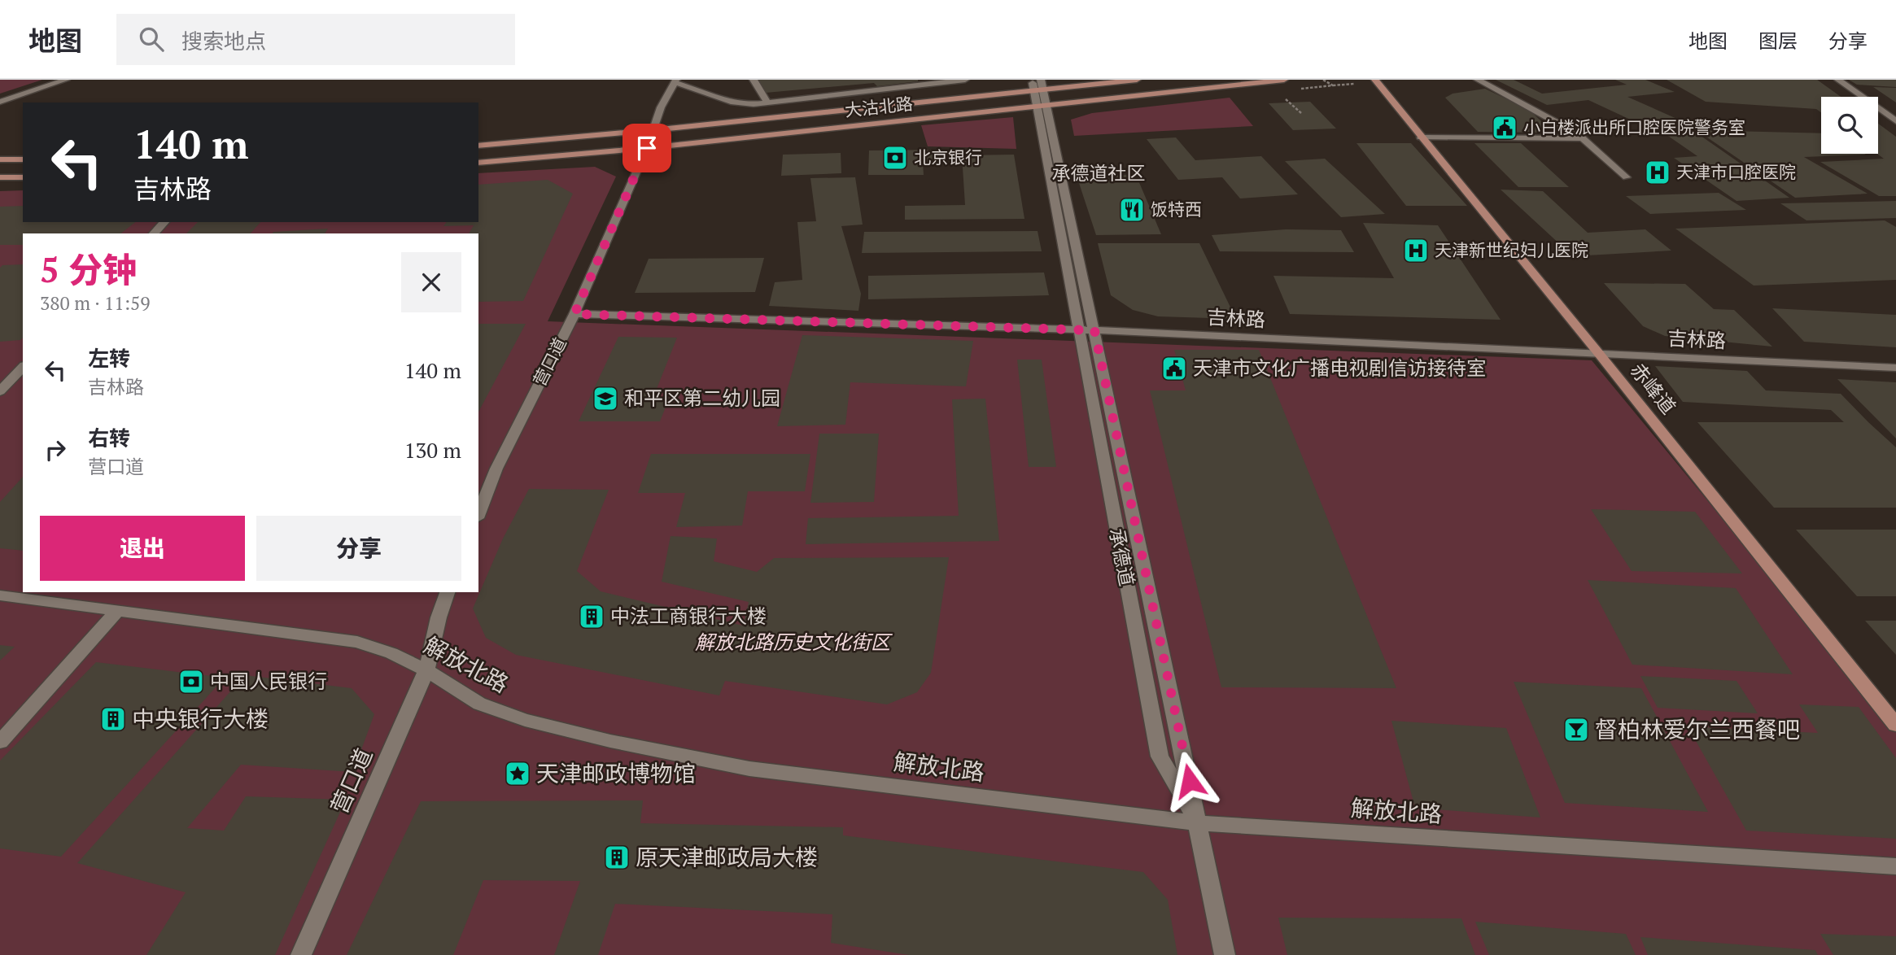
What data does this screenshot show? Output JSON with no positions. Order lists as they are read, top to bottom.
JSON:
{
  "streets": {
    "main road": ["大沽北路", "赤峰道"],
    "street": [
      "吉林路",
      "营口道",
      "承德道",
      "解放北路"
    ]
  },
  "crossings": [
    ["大沽北路", "营口道"],
    ["大沽北路", "承德道"],
    ["吉林路", "营口道"],
    ["吉林路", "赤峰道"],
    ["吉林路", "承德道"],
    ["营口道", "解放北路"],
    ["承德道", "解放北路"]
  ],
  "districts": ["承德道社区"],
  "parks": ["解放北路历史文化街区"],
  "places": {
    "public building": ["小白楼派出所口腔医院警务室", "天津市文化广播电视剧信访接待室"],
    "bank": ["北京银行", "中国人民银行"],
    "hospital": ["天津市口腔医院", "天津新世纪妇儿医院"],
    "restaurant": ["饭特西"],
    "school or university": ["和平区第二幼儿园"],
    "building": ["中法工商银行大楼", "中央银行大楼", "原天津邮政局大楼"],
    "bar": ["督柏林爱尔兰西餐吧"],
    "place": ["天津邮政博物馆"]
  },
  "page": {
    "header": "地图",
    "search": "搜索地点",
    "nav": ["地图", "图层", "分享"],
    "turn": ["140 m", "吉林路"],
    "heading": ["5 分钟", "380 m · 11:59"],
    "list": [
      {
        "name": "左转",
        "note": "吉林路",
        "value": "140 m"
      },
      {
        "name": "右转",
        "note": "营口道",
        "value": "130 m"
      }
    ],
    "buttons": ["退出", "分享"]
  }
}
